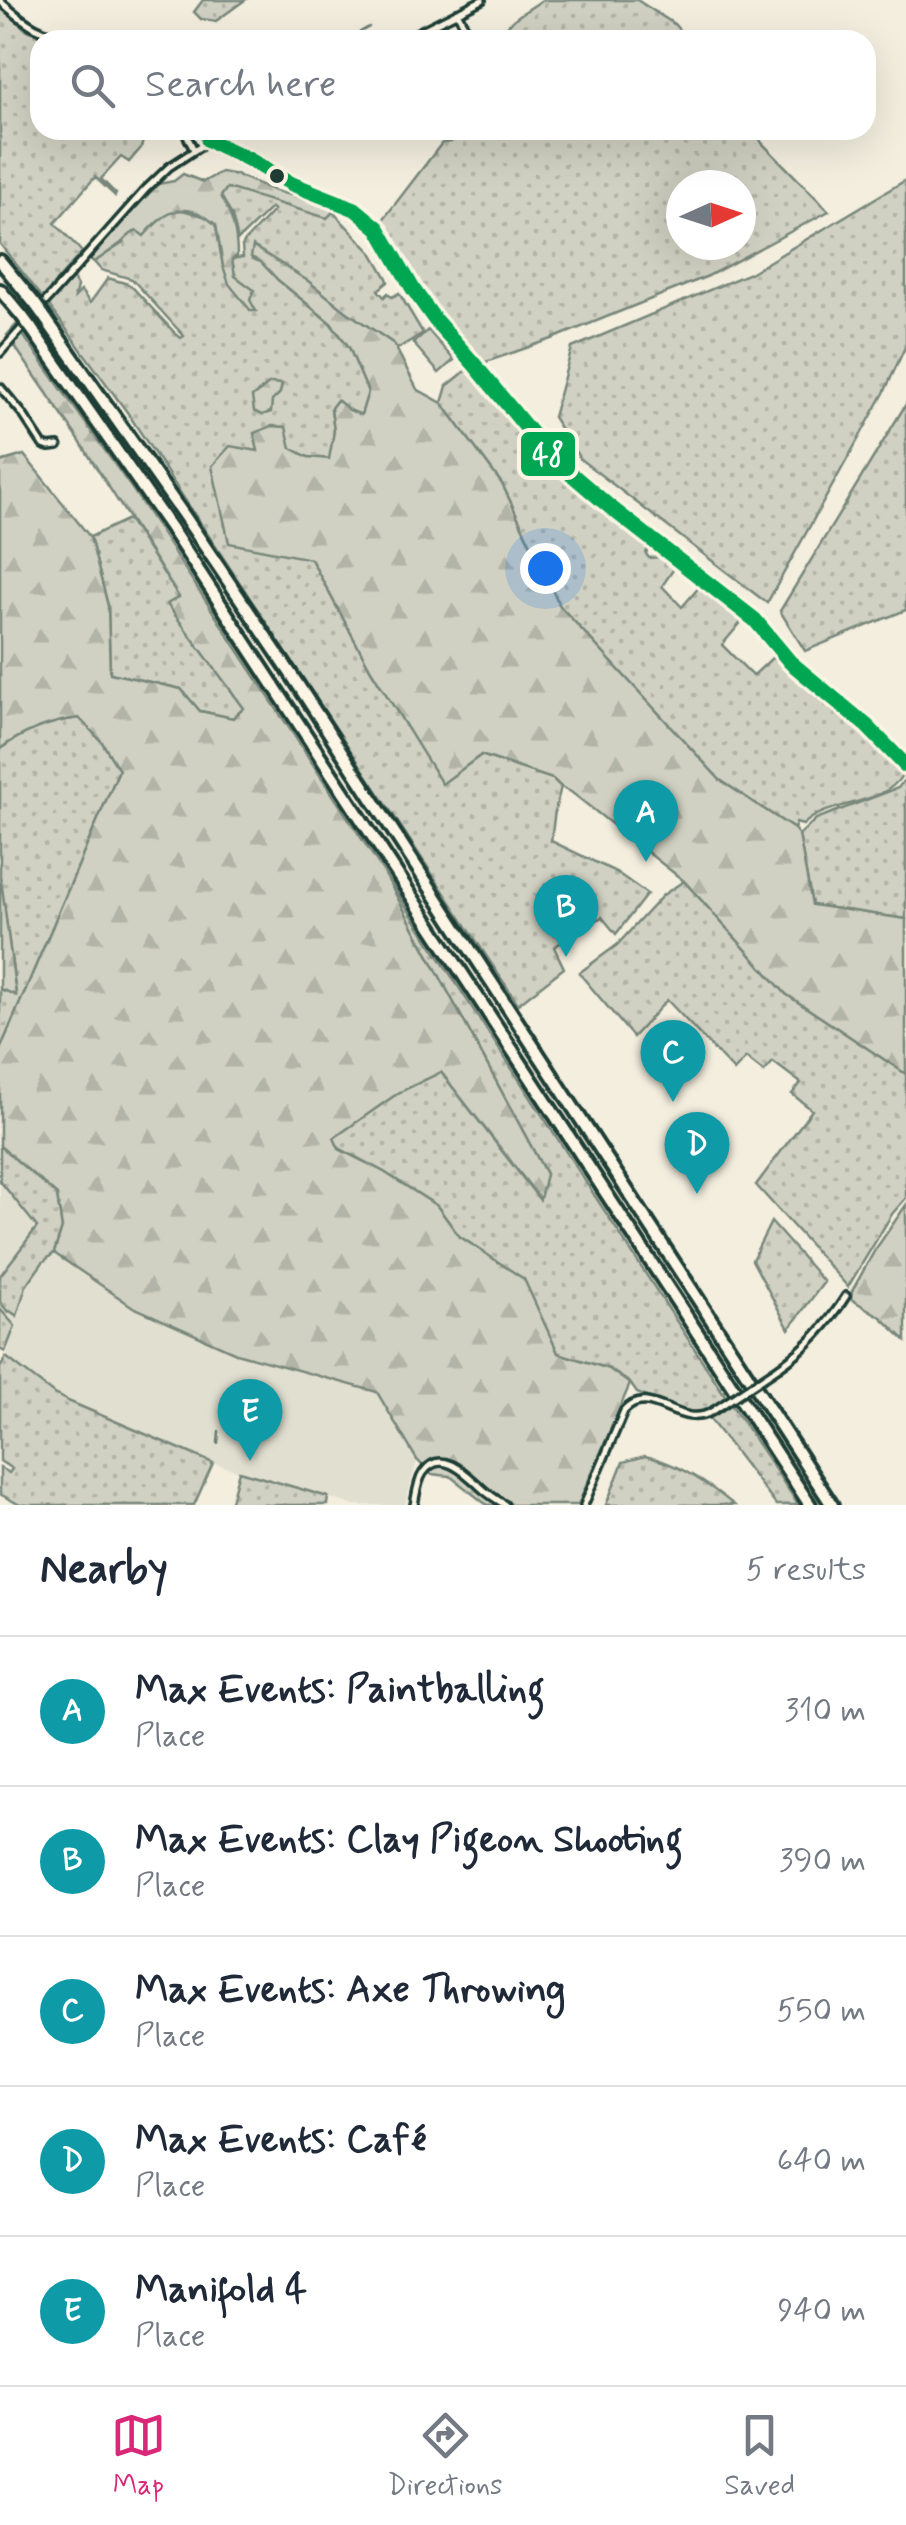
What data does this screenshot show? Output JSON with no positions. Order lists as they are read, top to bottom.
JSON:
{
  "lines": ["transit line 48"],
  "north": "right",
  "page": {
    "search": "Search here",
    "pins": [
      "A",
      "B",
      "C",
      "D",
      "E"
    ],
    "heading": ["Nearby", "5 results"],
    "list": [
      {
        "mark": "A",
        "name": "Max Events: Paintballing",
        "note": "Place",
        "value": "310 m"
      },
      {
        "mark": "B",
        "name": "Max Events: Clay Pigeon Shooting",
        "note": "Place",
        "value": "390 m"
      },
      {
        "mark": "C",
        "name": "Max Events: Axe Throwing",
        "note": "Place",
        "value": "550 m"
      },
      {
        "mark": "D",
        "name": "Max Events: Café",
        "note": "Place",
        "value": "640 m"
      },
      {
        "mark": "E",
        "name": "Manifold 4",
        "note": "Place",
        "value": "940 m"
      }
    ],
    "nav": ["Map", "Directions", "Saved"]
  }
}
